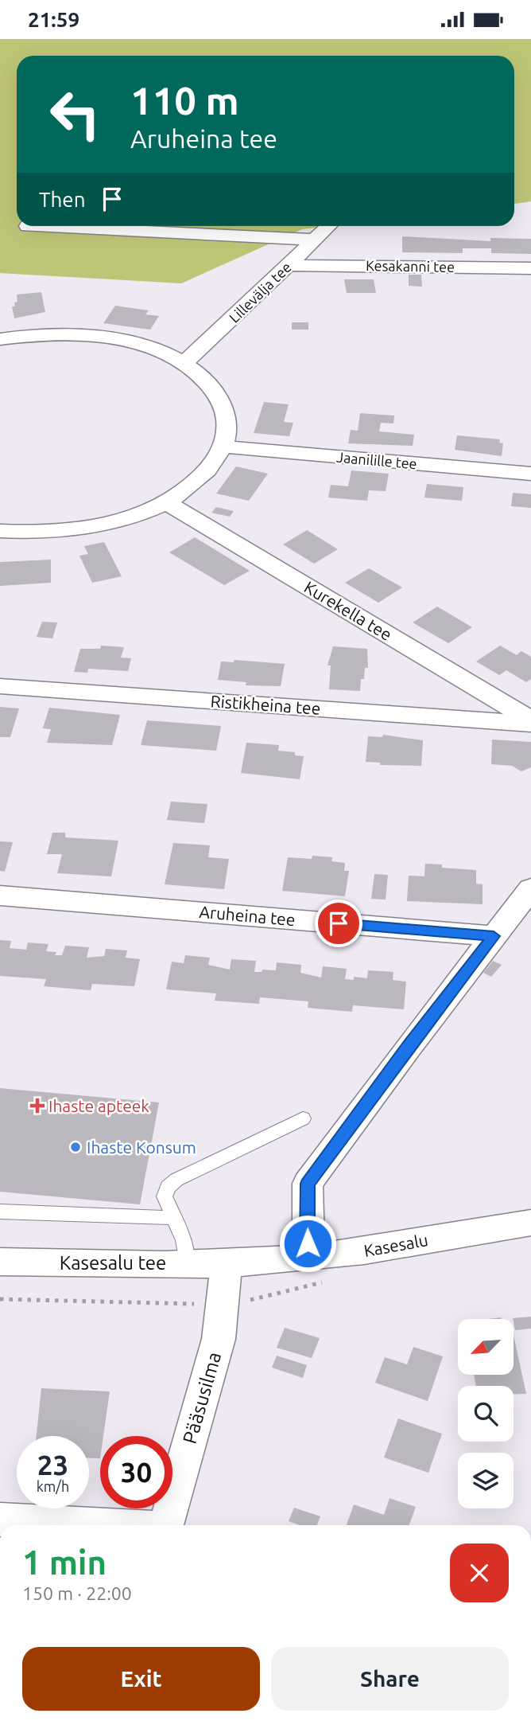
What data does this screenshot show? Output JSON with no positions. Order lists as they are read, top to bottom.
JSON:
{
  "streets": {
    "street": [
      "Kesakanni tee",
      "Lillevälja tee",
      "Jaanilille tee",
      "Kurekella tee",
      "Ristikheina tee",
      "Aruheina tee",
      "Kasesalu",
      "Kasesalu tee",
      "Pääsusilma"
    ]
  },
  "crossings": [
    ["Kesakanni tee", "Lillevälja tee"],
    ["Kurekella tee", "Ristikheina tee"],
    ["Kasesalu", "Kasesalu tee"],
    ["Kasesalu", "Pääsusilma"],
    ["Kasesalu tee", "Pääsusilma"]
  ],
  "places": {
    "health": ["Ihaste apteek"],
    "other": ["Ihaste Konsum"]
  },
  "north": "bottom left",
  "page": {
    "status": "21:59",
    "turn": ["110 m", "Aruheina tee"],
    "then": "Then",
    "speed": "23 km/h",
    "limit": "30",
    "heading": ["1 min", "150 m · 22:00"],
    "buttons": ["Exit", "Share"]
  }
}
